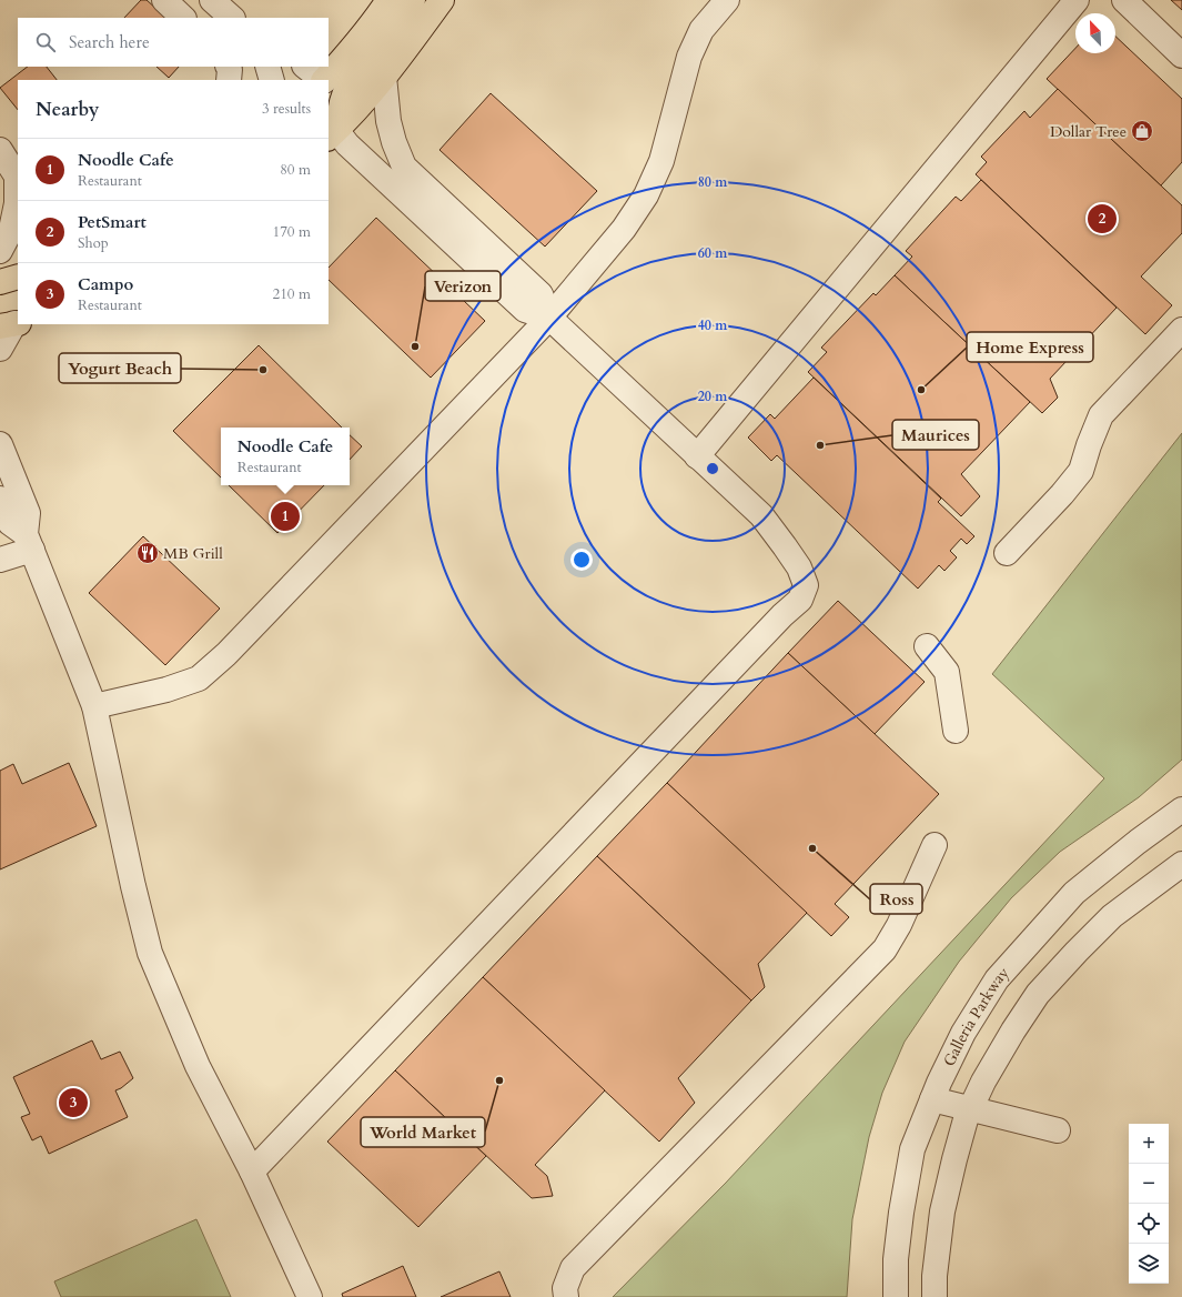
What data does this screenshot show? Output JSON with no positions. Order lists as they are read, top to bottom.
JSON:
{
  "streets": {
    "street": ["Galleria Parkway"]
  },
  "places": {
    "shop": ["Dollar Tree"],
    "other": [
      "Verizon",
      "Yogurt Beach",
      "Home Express",
      "Maurices",
      "Ross",
      "World Market"
    ],
    "restaurant": ["MB Grill"]
  },
  "north": "top left",
  "page": {
    "search": "Search here",
    "heading": ["Nearby", "3 results"],
    "list": [
      {
        "mark": "1",
        "name": "Noodle Cafe",
        "note": "Restaurant",
        "value": "80 m"
      },
      {
        "mark": "2",
        "name": "PetSmart",
        "note": "Shop",
        "value": "170 m"
      },
      {
        "mark": "3",
        "name": "Campo",
        "note": "Restaurant",
        "value": "210 m"
      }
    ],
    "pins": ["2", "1", "3"],
    "popup": ["Noodle Cafe", "Restaurant"],
    "map_buttons": ["+", "−"]
  },
  "rings": [
    "80 m",
    "60 m",
    "40 m",
    "20 m"
  ]
}
